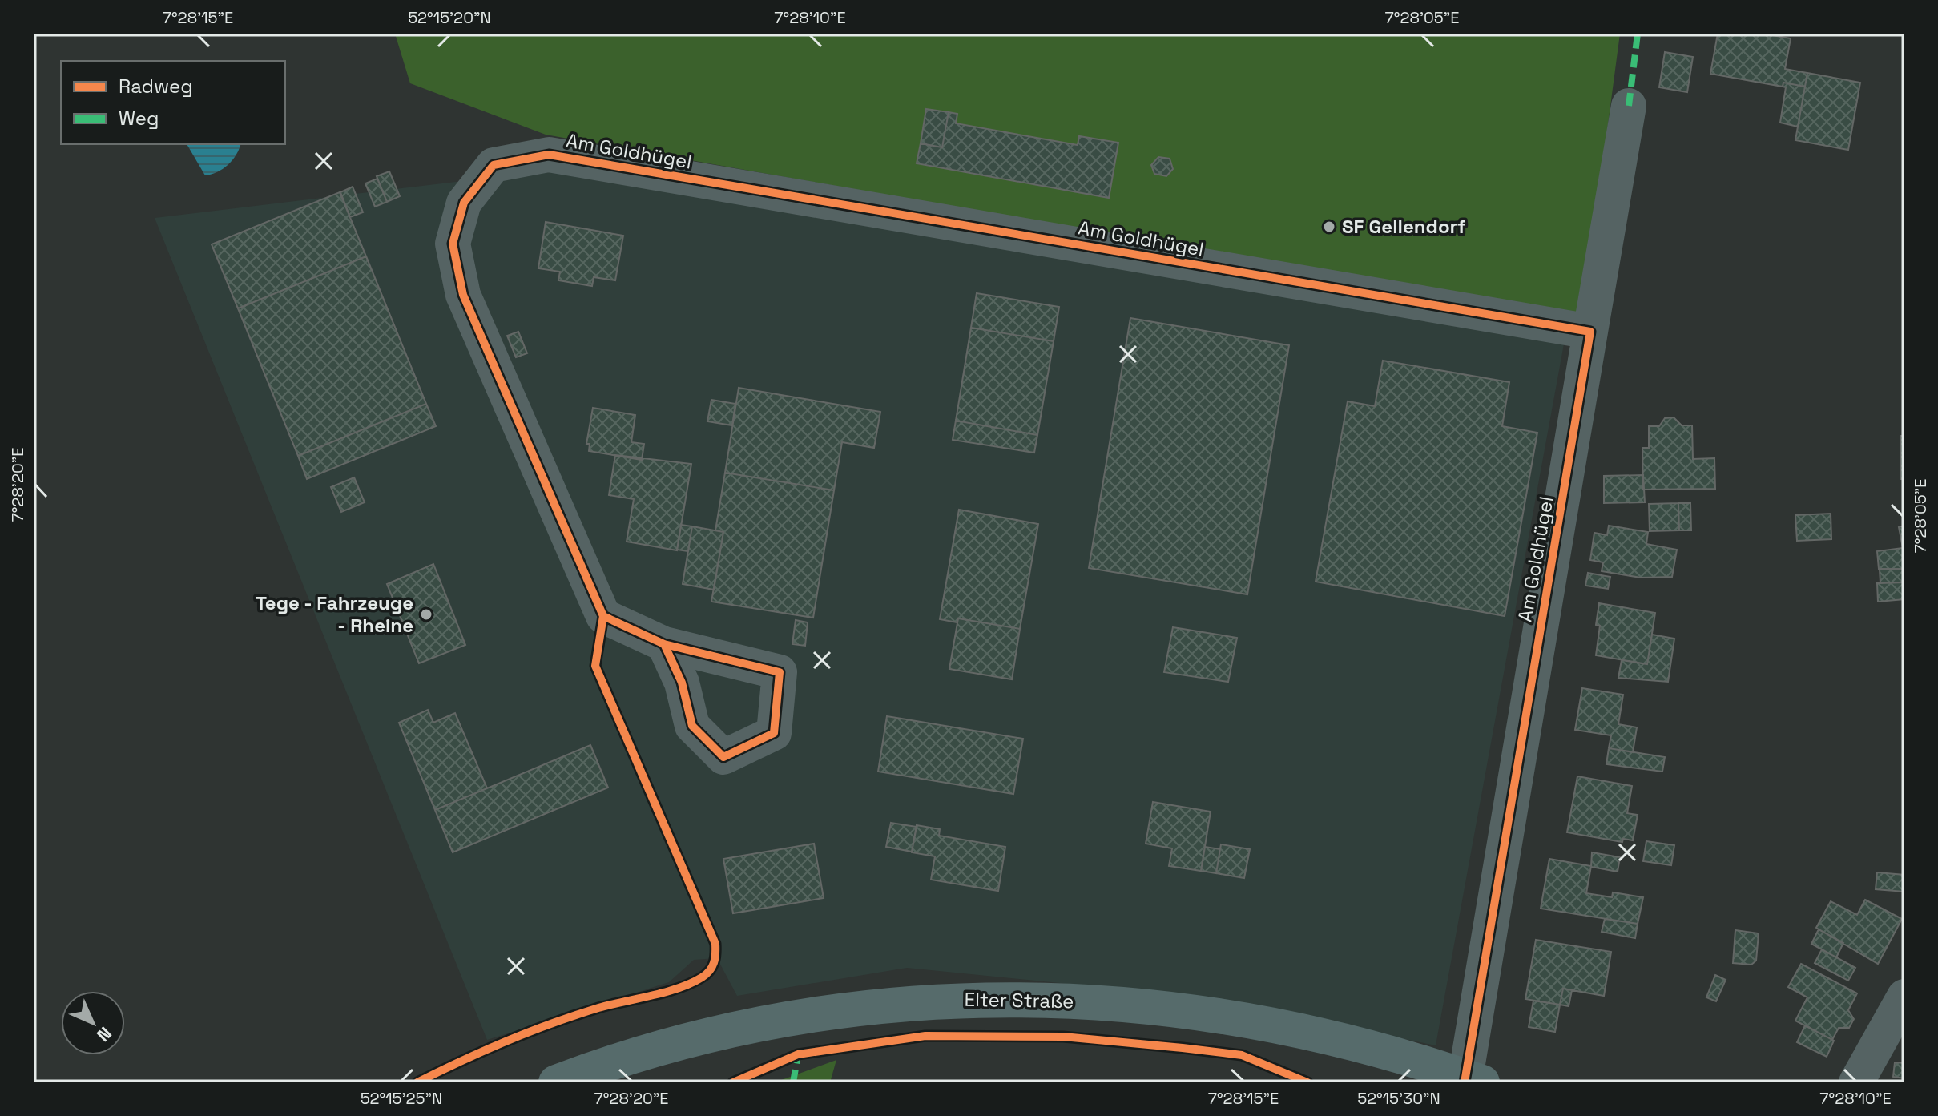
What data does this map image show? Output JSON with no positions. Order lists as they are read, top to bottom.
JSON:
{
  "streets": {
    "main road": ["Elter Straße"],
    "street": ["Am Goldhügel"]
  },
  "crossings": [
    ["Am Goldhügel", "Elter Straße"]
  ],
  "places": ["SF Gellendorf", "Tege - Fahrzeuge - Rheine"],
  "legend": ["Radweg", "Weg"],
  "north": "bottom right",
  "coordinates": [
    "7°28'15\"E",
    "52°15'20\"N",
    "7°28'10\"E",
    "7°28'05\"E",
    "7°28'20\"E",
    "52°15'25\"N",
    "52°15'30\"N"
  ]
}
